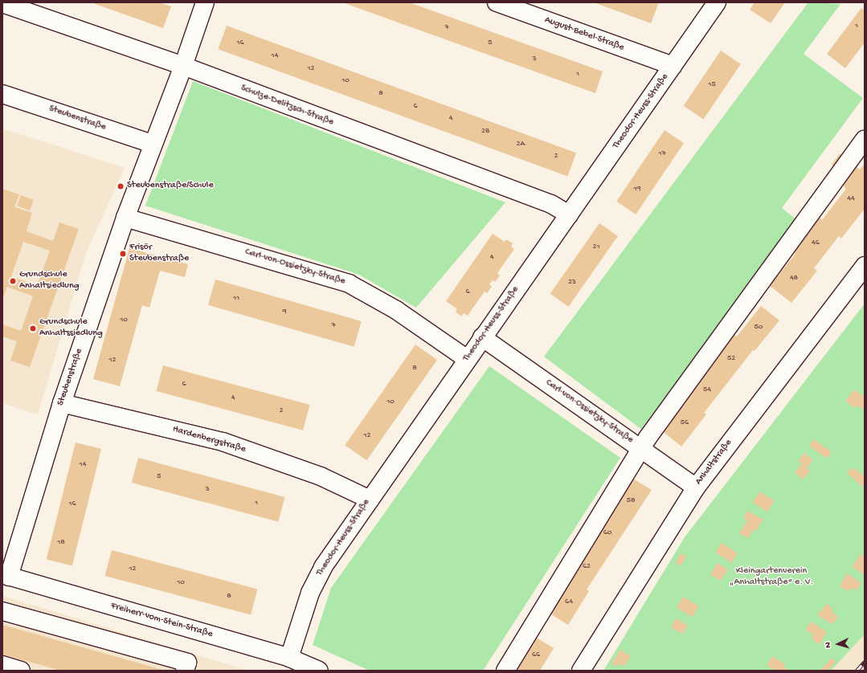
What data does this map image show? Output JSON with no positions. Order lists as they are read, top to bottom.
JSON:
{
  "streets": {
    "street": [
      "August-Bebel-Straße",
      "Schulze-Delitzsch-Straße",
      "Theodor-Heuss-Straße",
      "Steubenstraße",
      "Carl-von-Ossietzky-Straße",
      "Hardenbergstraße",
      "Anhaltstraße",
      "Freiherr-vom-Stein-Straße"
    ]
  },
  "crossings": [
    ["August-Bebel-Straße", "Theodor-Heuss-Straße"],
    ["Schulze-Delitzsch-Straße", "Theodor-Heuss-Straße"],
    ["Schulze-Delitzsch-Straße", "Steubenstraße"],
    ["Theodor-Heuss-Straße", "Carl-von-Ossietzky-Straße"],
    ["Theodor-Heuss-Straße", "Hardenbergstraße"],
    ["Theodor-Heuss-Straße", "Freiherr-vom-Stein-Straße"],
    ["Steubenstraße", "Carl-von-Ossietzky-Straße"],
    ["Steubenstraße", "Hardenbergstraße"],
    ["Steubenstraße", "Freiherr-vom-Stein-Straße"],
    ["Carl-von-Ossietzky-Straße", "Anhaltstraße"]
  ],
  "parks": ["Kleingartenverein „Anhaltstraße“ e. V."],
  "places": [
    "Steubenstraße/Schule",
    "Frisör Steubenstraße",
    "Grundschule Anhaltsiedlung",
    "Grundschule Anhaltssiedlung"
  ],
  "house_numbers": [
    "1",
    "7",
    "16",
    "5",
    "14",
    "3",
    "12",
    "1",
    "10",
    "15",
    "8",
    "6",
    "4",
    "2B",
    "2A",
    "17",
    "2",
    "19",
    "44",
    "46",
    "21",
    "4",
    "48",
    "23",
    "6",
    "11",
    "9",
    "10",
    "7",
    "50",
    "52",
    "12",
    "8",
    "6",
    "54",
    "4",
    "10",
    "2",
    "56",
    "12",
    "14",
    "5",
    "3",
    "58",
    "1",
    "16",
    "60",
    "18",
    "62",
    "12",
    "10",
    "8",
    "64",
    "66"
  ],
  "north": "left"
}
